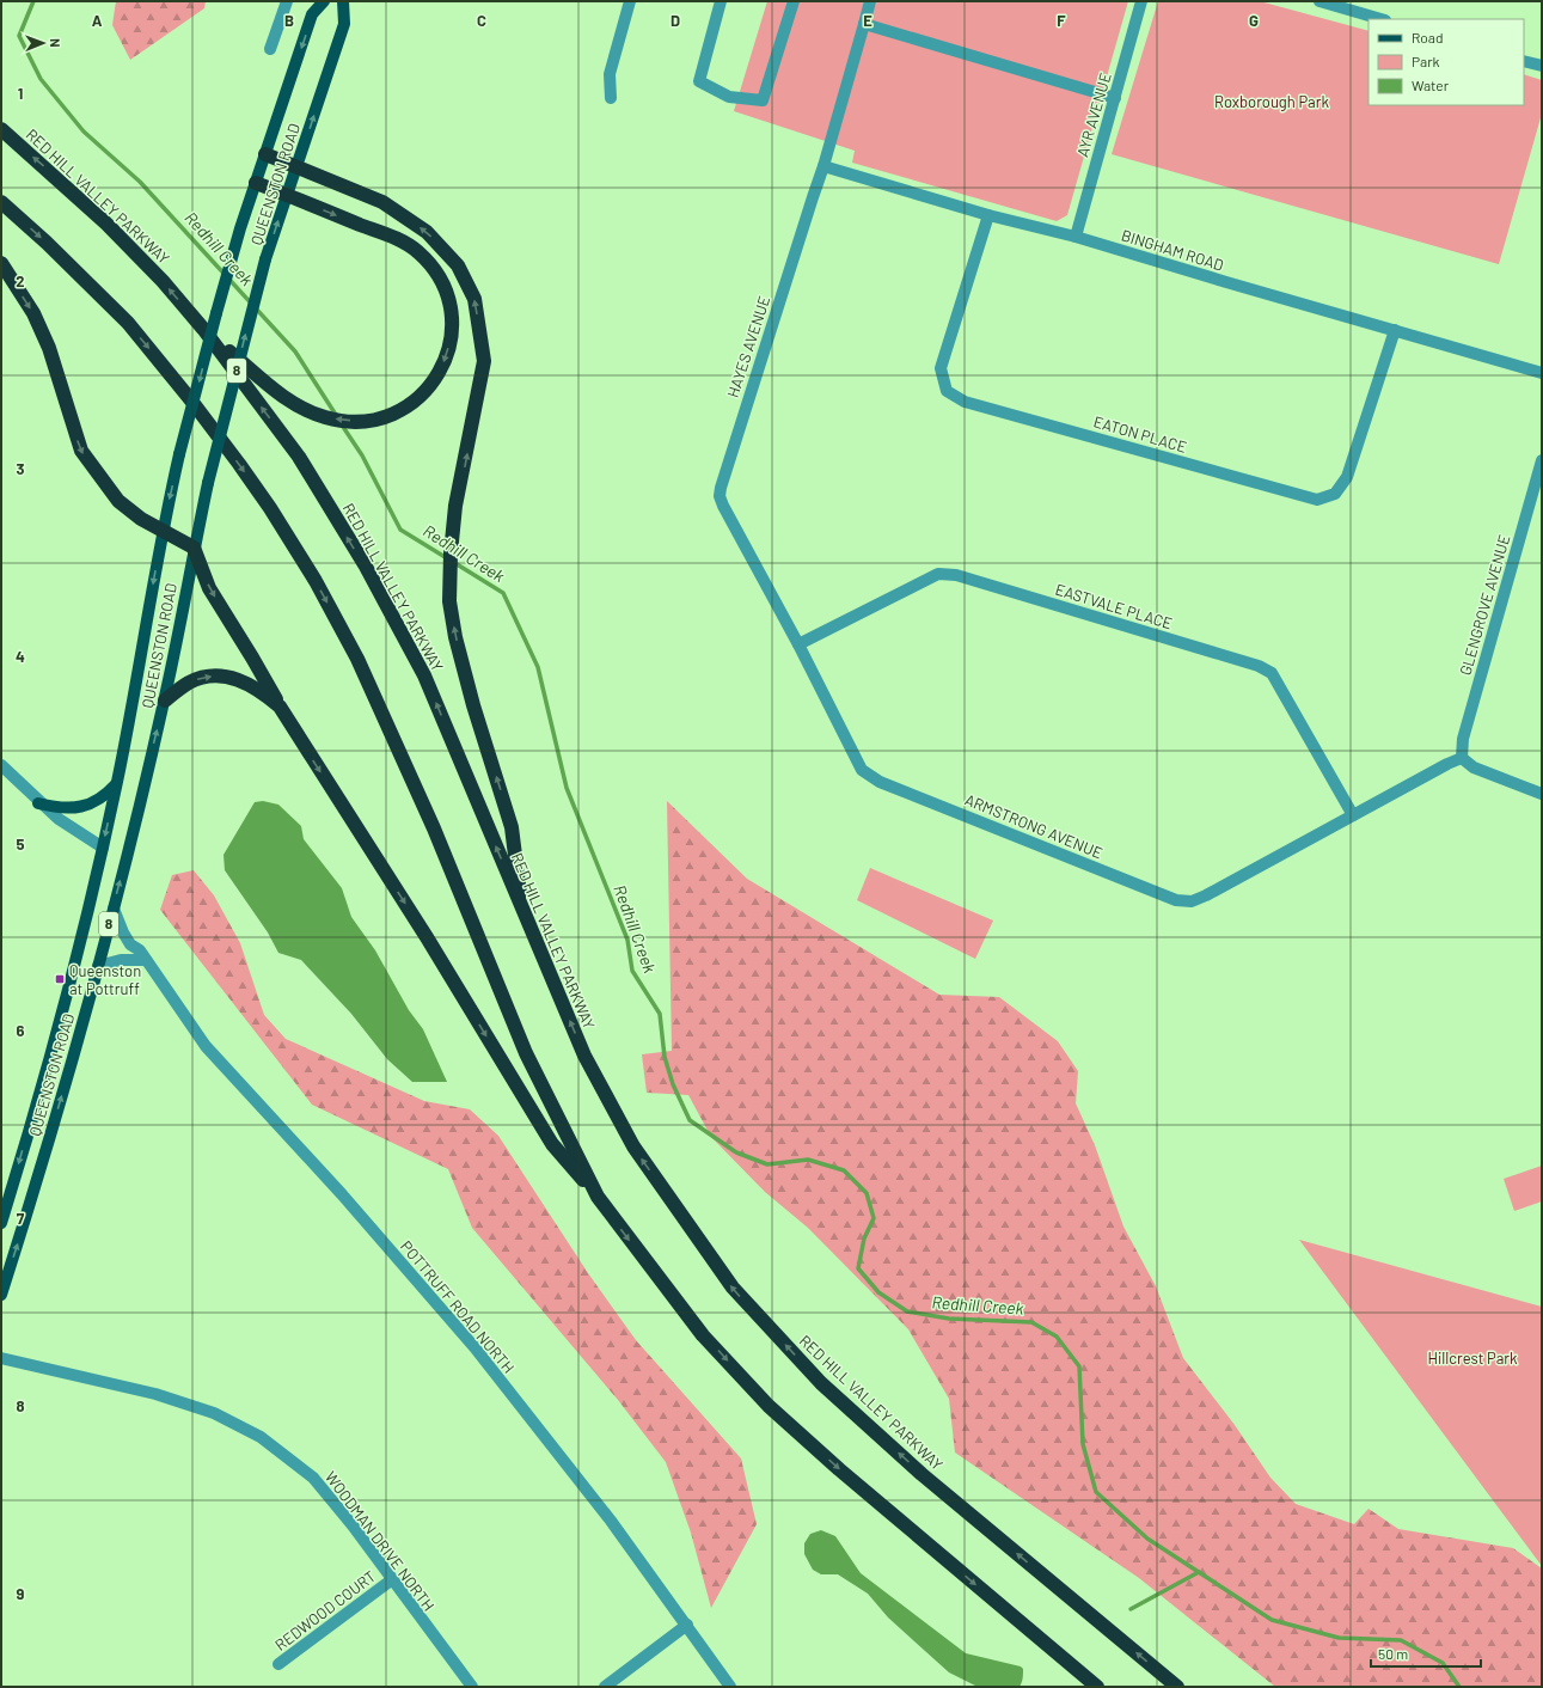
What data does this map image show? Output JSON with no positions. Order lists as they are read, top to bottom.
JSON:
{
  "streets": {
    "highway": ["RED HILL VALLEY PARKWAY"],
    "main road": ["QUEENSTON ROAD", "8"],
    "street": [
      "AYR AVENUE",
      "BINGHAM ROAD",
      "HAYES AVENUE",
      "EATON PLACE",
      "GLENGROVE AVENUE",
      "EASTVALE PLACE",
      "ARMSTRONG AVENUE",
      "POTTRUFF ROAD NORTH",
      "WOODMAN DRIVE NORTH",
      "REDWOOD COURT"
    ]
  },
  "crossings": [
    ["AYR AVENUE", "BINGHAM ROAD"],
    ["QUEENSTON ROAD", "POTTRUFF ROAD NORTH"],
    ["BINGHAM ROAD", "HAYES AVENUE"],
    ["BINGHAM ROAD", "EATON PLACE"],
    ["HAYES AVENUE", "ARMSTRONG AVENUE"],
    ["GLENGROVE AVENUE", "ARMSTRONG AVENUE"],
    ["EASTVALE PLACE", "ARMSTRONG AVENUE"],
    ["WOODMAN DRIVE NORTH", "REDWOOD COURT"]
  ],
  "water": ["Redhill Creek"],
  "parks": ["Roxborough Park", "Hillcrest Park"],
  "places": {
    "transit": ["Queenston at Pottruff"]
  },
  "legend": ["Road", "Park", "Water"],
  "scale_bar": "50 m",
  "north": "right",
  "grid": {
    "columns": [
      "A",
      "B",
      "C",
      "D",
      "E",
      "F",
      "G"
    ],
    "rows": [
      "1",
      "2",
      "3",
      "4",
      "5",
      "6",
      "7",
      "8",
      "9"
    ]
  }
}
